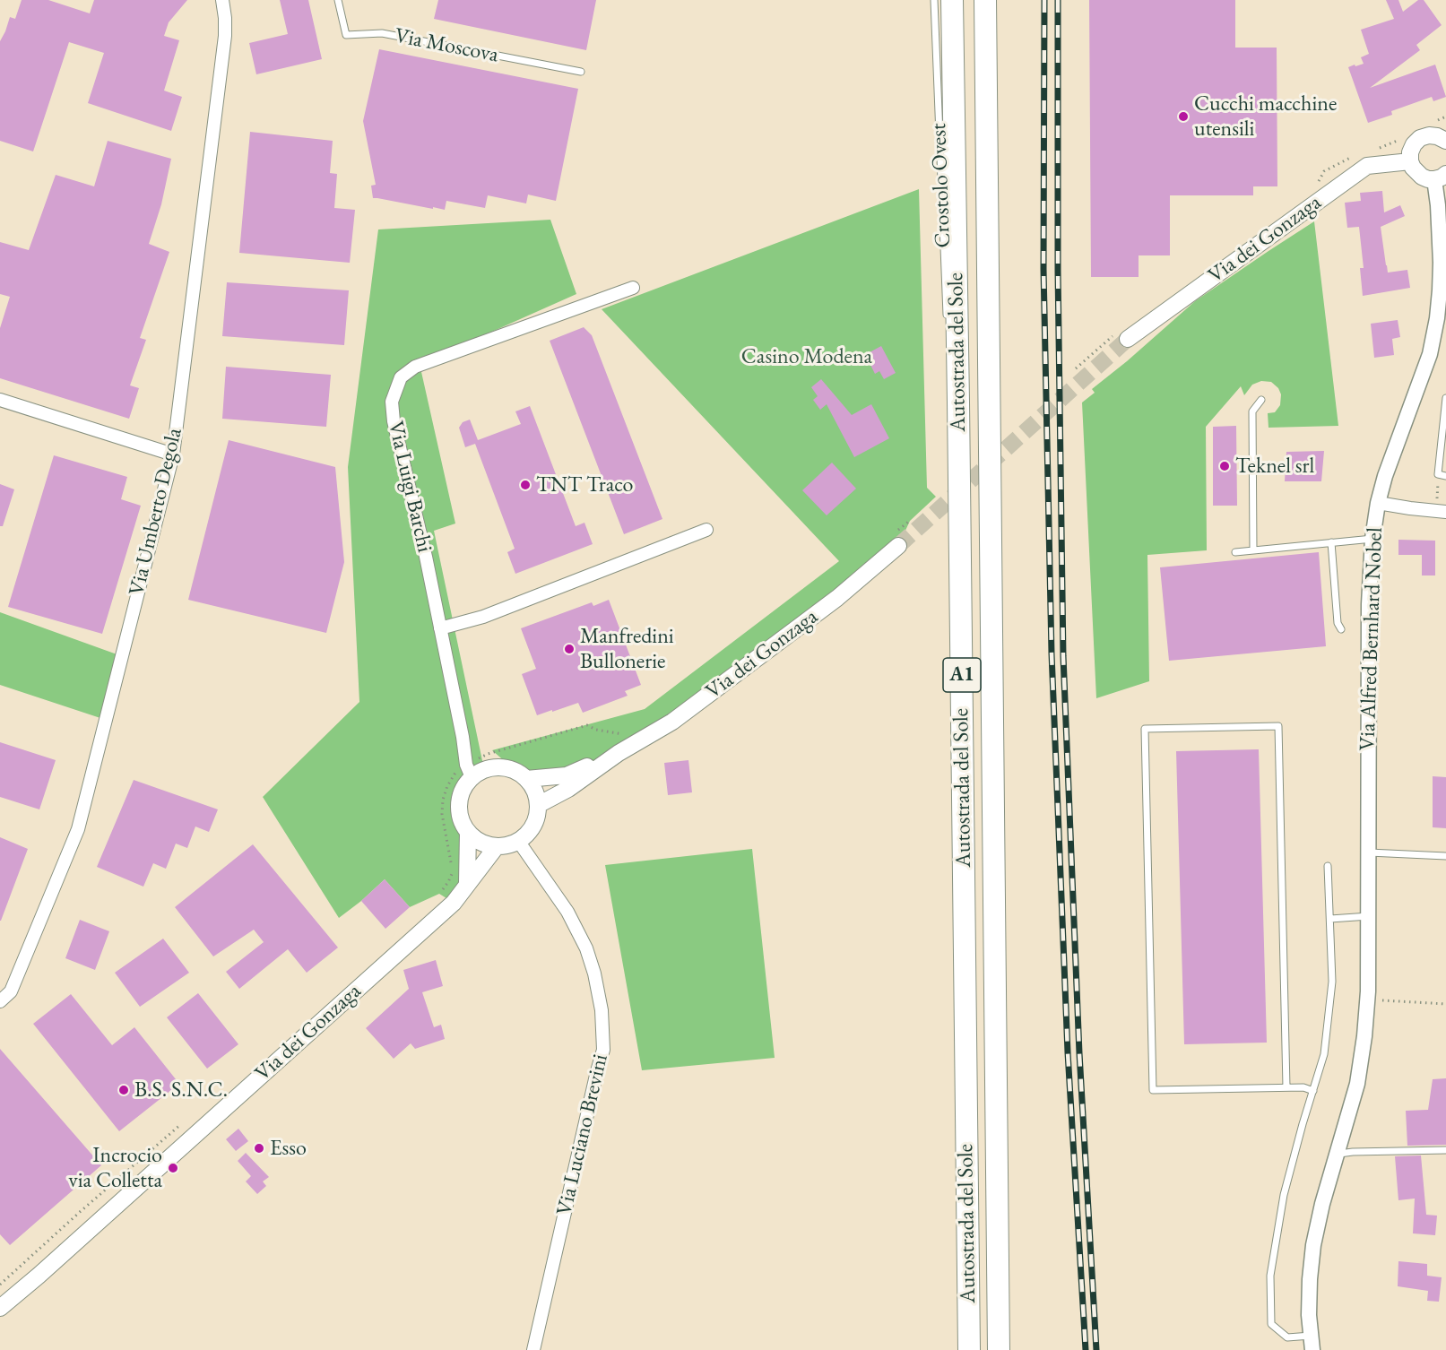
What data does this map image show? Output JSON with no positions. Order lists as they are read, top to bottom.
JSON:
{
  "streets": {
    "highway": ["Autostrada del Sole", "A1"],
    "main road": ["Via dei Gonzaga"],
    "street": [
      "Via Luigi Barchi",
      "Via Umberto Degola",
      "Via Alfred Bernhard Nobel",
      "Via Luciano Brevini"
    ],
    "lane": ["Via Moscova", "Crostolo Ovest"]
  },
  "crossings": [
    ["Via dei Gonzaga", "Via Luigi Barchi"],
    ["Via dei Gonzaga", "Via Luciano Brevini"],
    ["Via Luigi Barchi", "Via Luciano Brevini"]
  ],
  "parks": ["Casino Modena"],
  "places": [
    "Cucchi macchine utensili",
    "Teknel srl",
    "TNT Traco",
    "Manfredini Bullonerie",
    "B.S. S.N.C.",
    "Esso",
    "Incrocio via Colletta"
  ]
}
